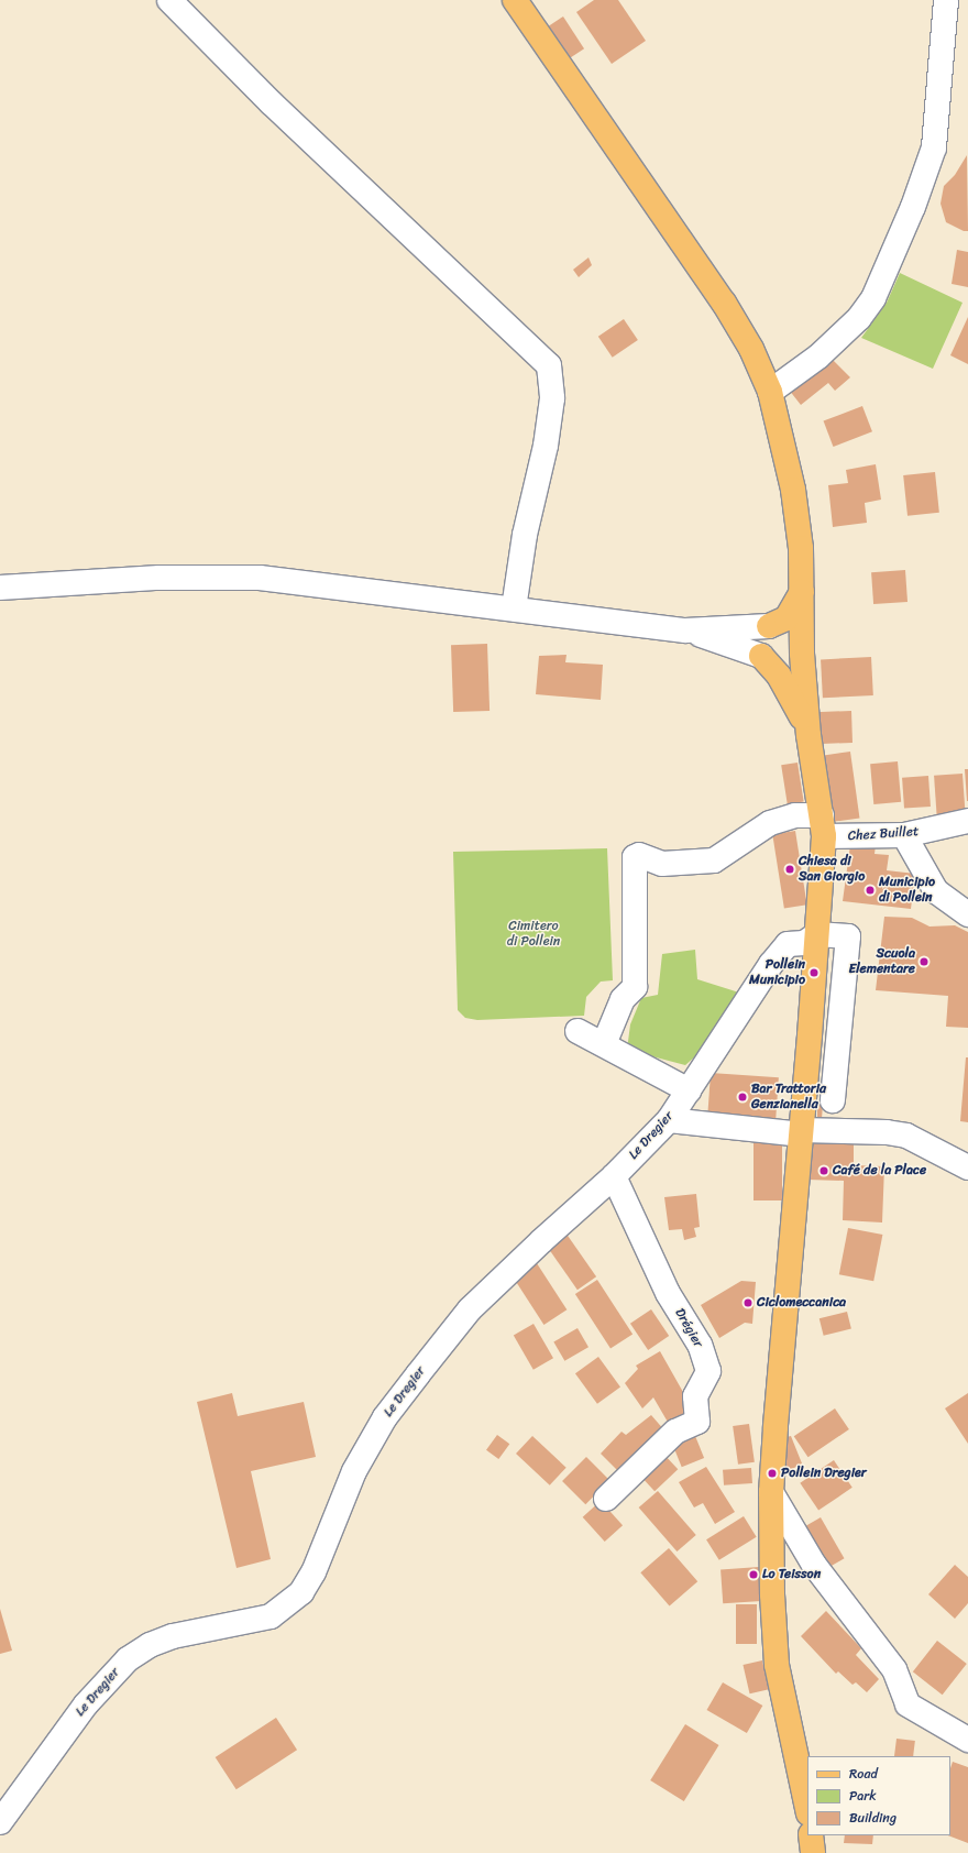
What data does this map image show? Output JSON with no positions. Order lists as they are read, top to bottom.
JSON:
{
  "streets": {
    "street": ["Chez Buillet", "Le Dregier", "Drégier"]
  },
  "crossings": [
    ["Le Dregier", "Drégier"]
  ],
  "parks": ["Cimitero di Pollein"],
  "places": [
    "Chiesa di San Giorgio",
    "Municipio di Pollein",
    "Scuola Elementare",
    "Pollein Municipio",
    "Bar Trattoria Genzianella",
    "Café de la Place",
    "Ciclomeccanica",
    "Pollein Dregier",
    "Lo Teisson"
  ],
  "legend": ["Road", "Park", "Building"]
}
